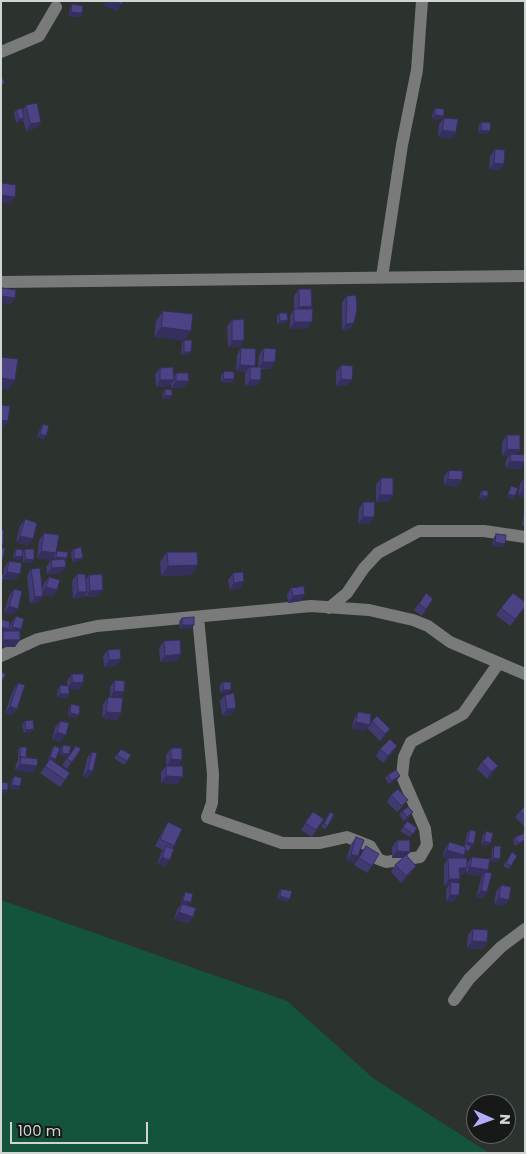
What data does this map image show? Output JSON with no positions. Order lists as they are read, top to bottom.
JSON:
{
  "scale_bar": "100 m",
  "north": "right"
}
